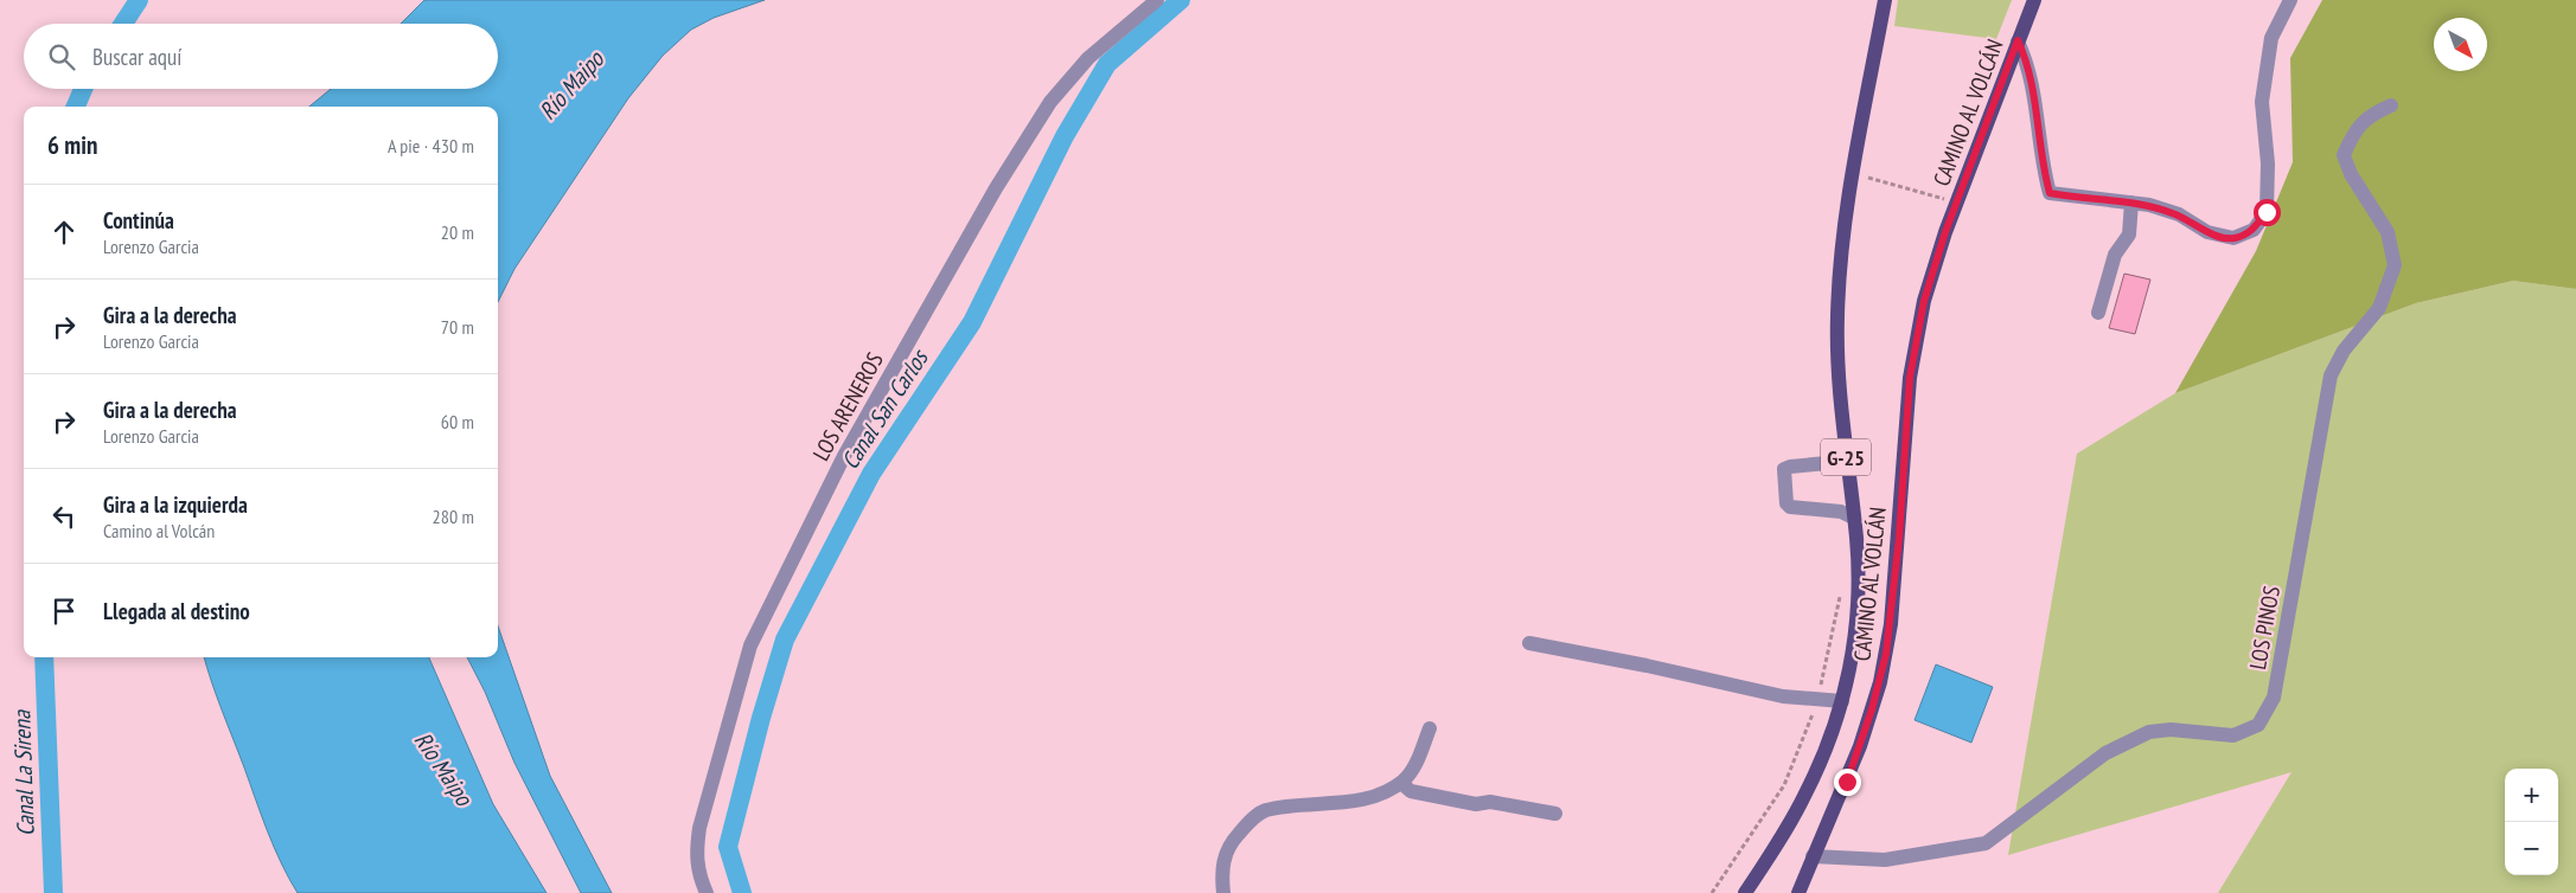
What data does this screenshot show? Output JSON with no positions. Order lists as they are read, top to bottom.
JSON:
{
  "streets": {
    "main road": ["CAMINO AL VOLCÁN", "G-25"],
    "street": ["LOS ARENEROS", "LOS PINOS"]
  },
  "crossings": [
    ["CAMINO AL VOLCÁN", "LOS PINOS"]
  ],
  "water": ["Río Maipo", "Canal San Carlos", "Canal La Sirena"],
  "north": "bottom right",
  "page": {
    "search": "Buscar aquí",
    "heading": ["6 min", "A pie · 430 m"],
    "list": [
      ["Continúa", "Lorenzo Garcia", "20 m"],
      ["Gira a la derecha", "Lorenzo Garcia", "70 m"],
      ["Gira a la derecha", "Lorenzo Garcia", "60 m"],
      ["Gira a la izquierda", "Camino al Volcán", "280 m"],
      "Llegada al destino"
    ],
    "map_buttons": ["+", "−"]
  }
}
